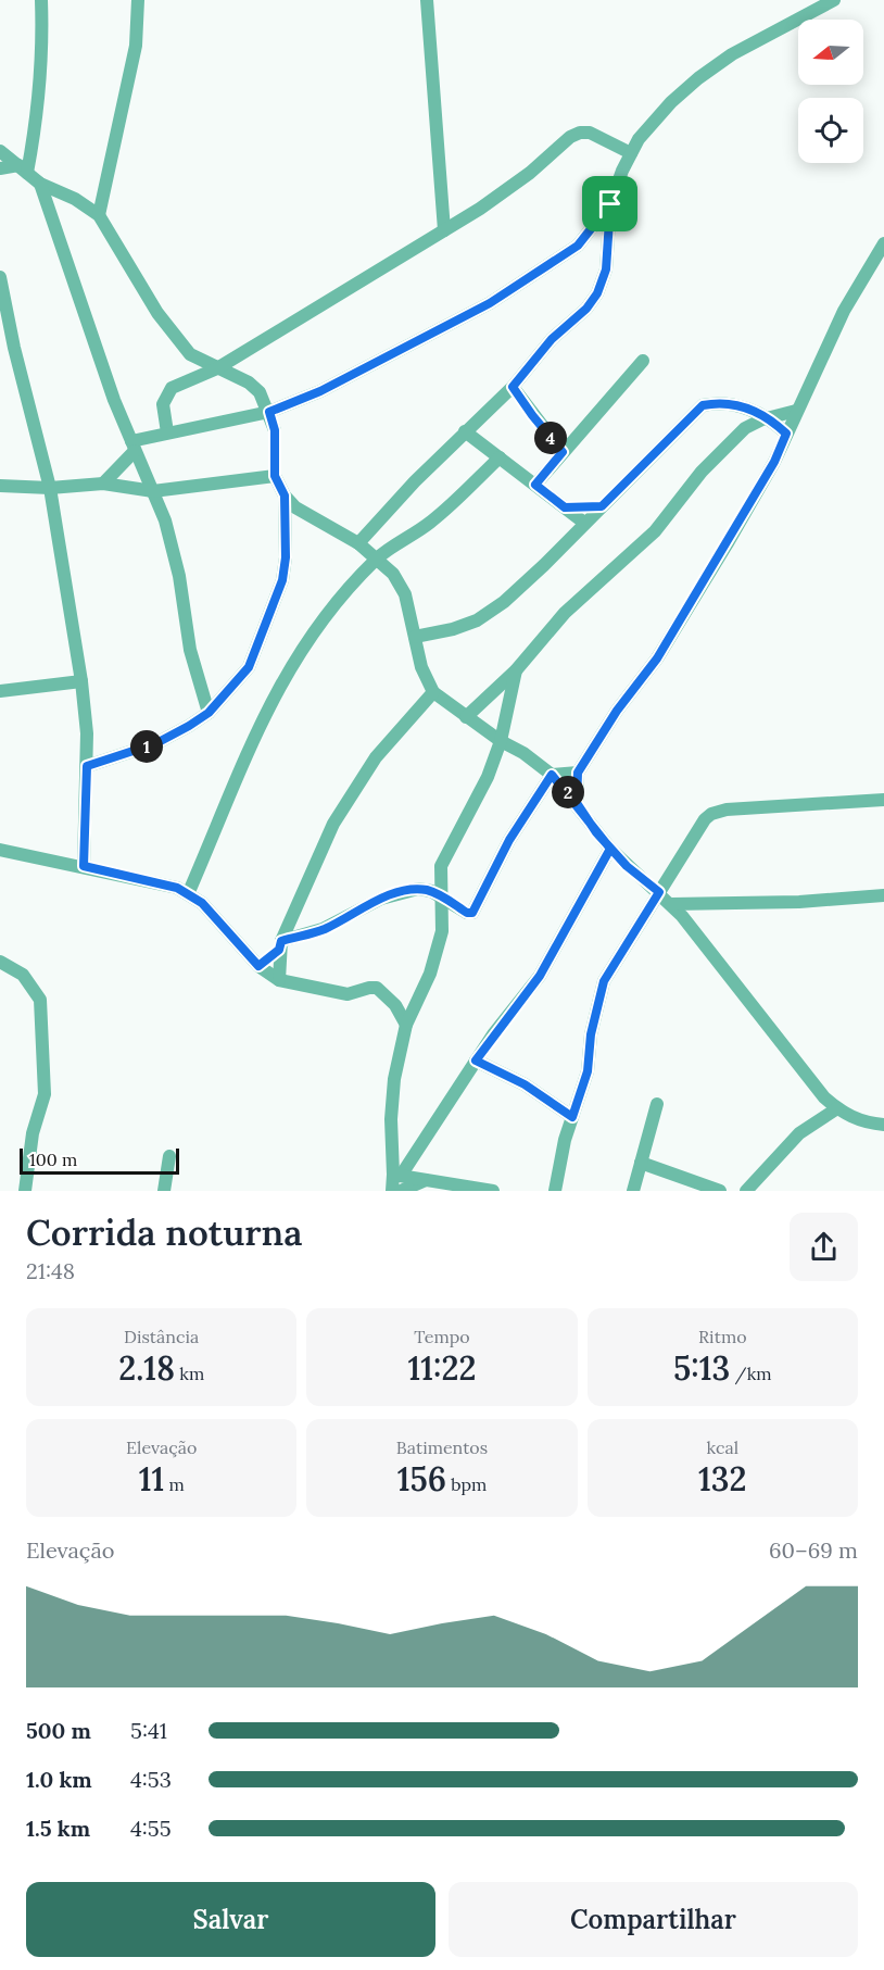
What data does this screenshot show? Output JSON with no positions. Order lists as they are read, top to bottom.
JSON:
{
  "scale_bar": "100 m",
  "north": "left",
  "page": {
    "pins": ["4", "1", "2"],
    "scale": "100 m",
    "heading": ["Corrida noturna", "21:48"],
    "stats": [
      ["Distância", "2.18 km"],
      ["Tempo", "11:22"],
      ["Ritmo", "5:13 /km"],
      ["Elevação", "11 m"],
      ["Batimentos", "156 bpm"],
      ["kcal", "132"]
    ],
    "chart": ["Elevação", "60–69 m"],
    "list": [
      {
        "name": "500 m",
        "note": "5:41"
      },
      {
        "name": "1.0 km",
        "note": "4:53"
      },
      {
        "name": "1.5 km",
        "note": "4:55"
      }
    ],
    "buttons": ["Salvar", "Compartilhar"]
  }
}
